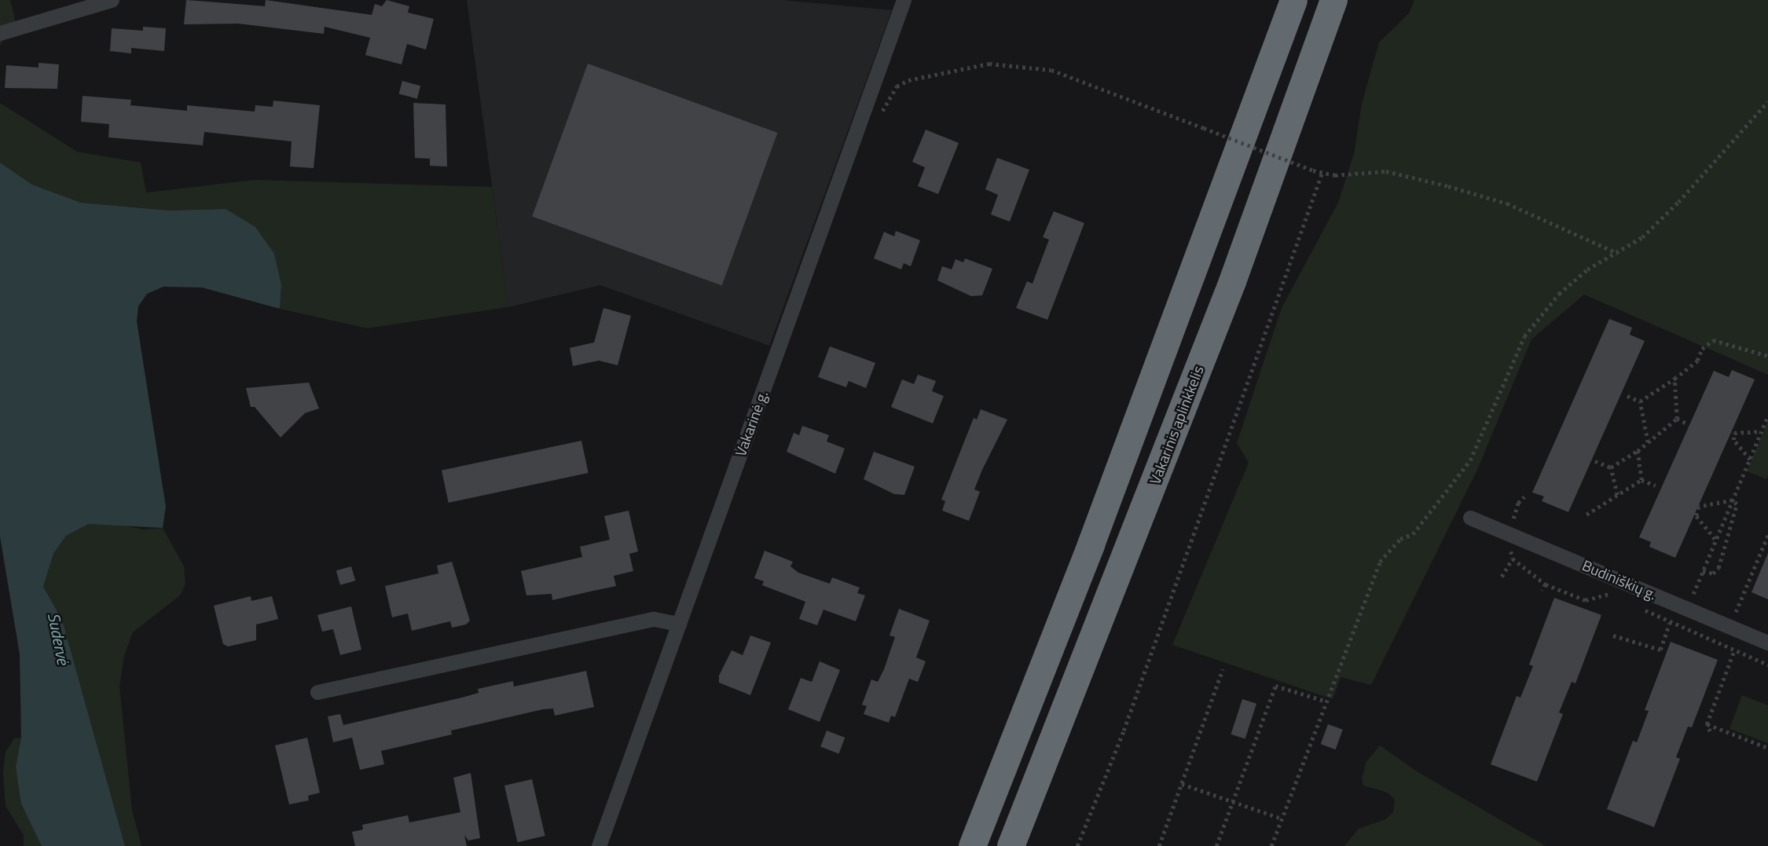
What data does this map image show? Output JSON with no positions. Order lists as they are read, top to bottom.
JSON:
{
  "streets": {
    "highway": ["Vakarinis aplinkkelis"],
    "street": ["Vakarinė g.", "Budiniškių g."]
  },
  "water": ["Sudervė"]
}
